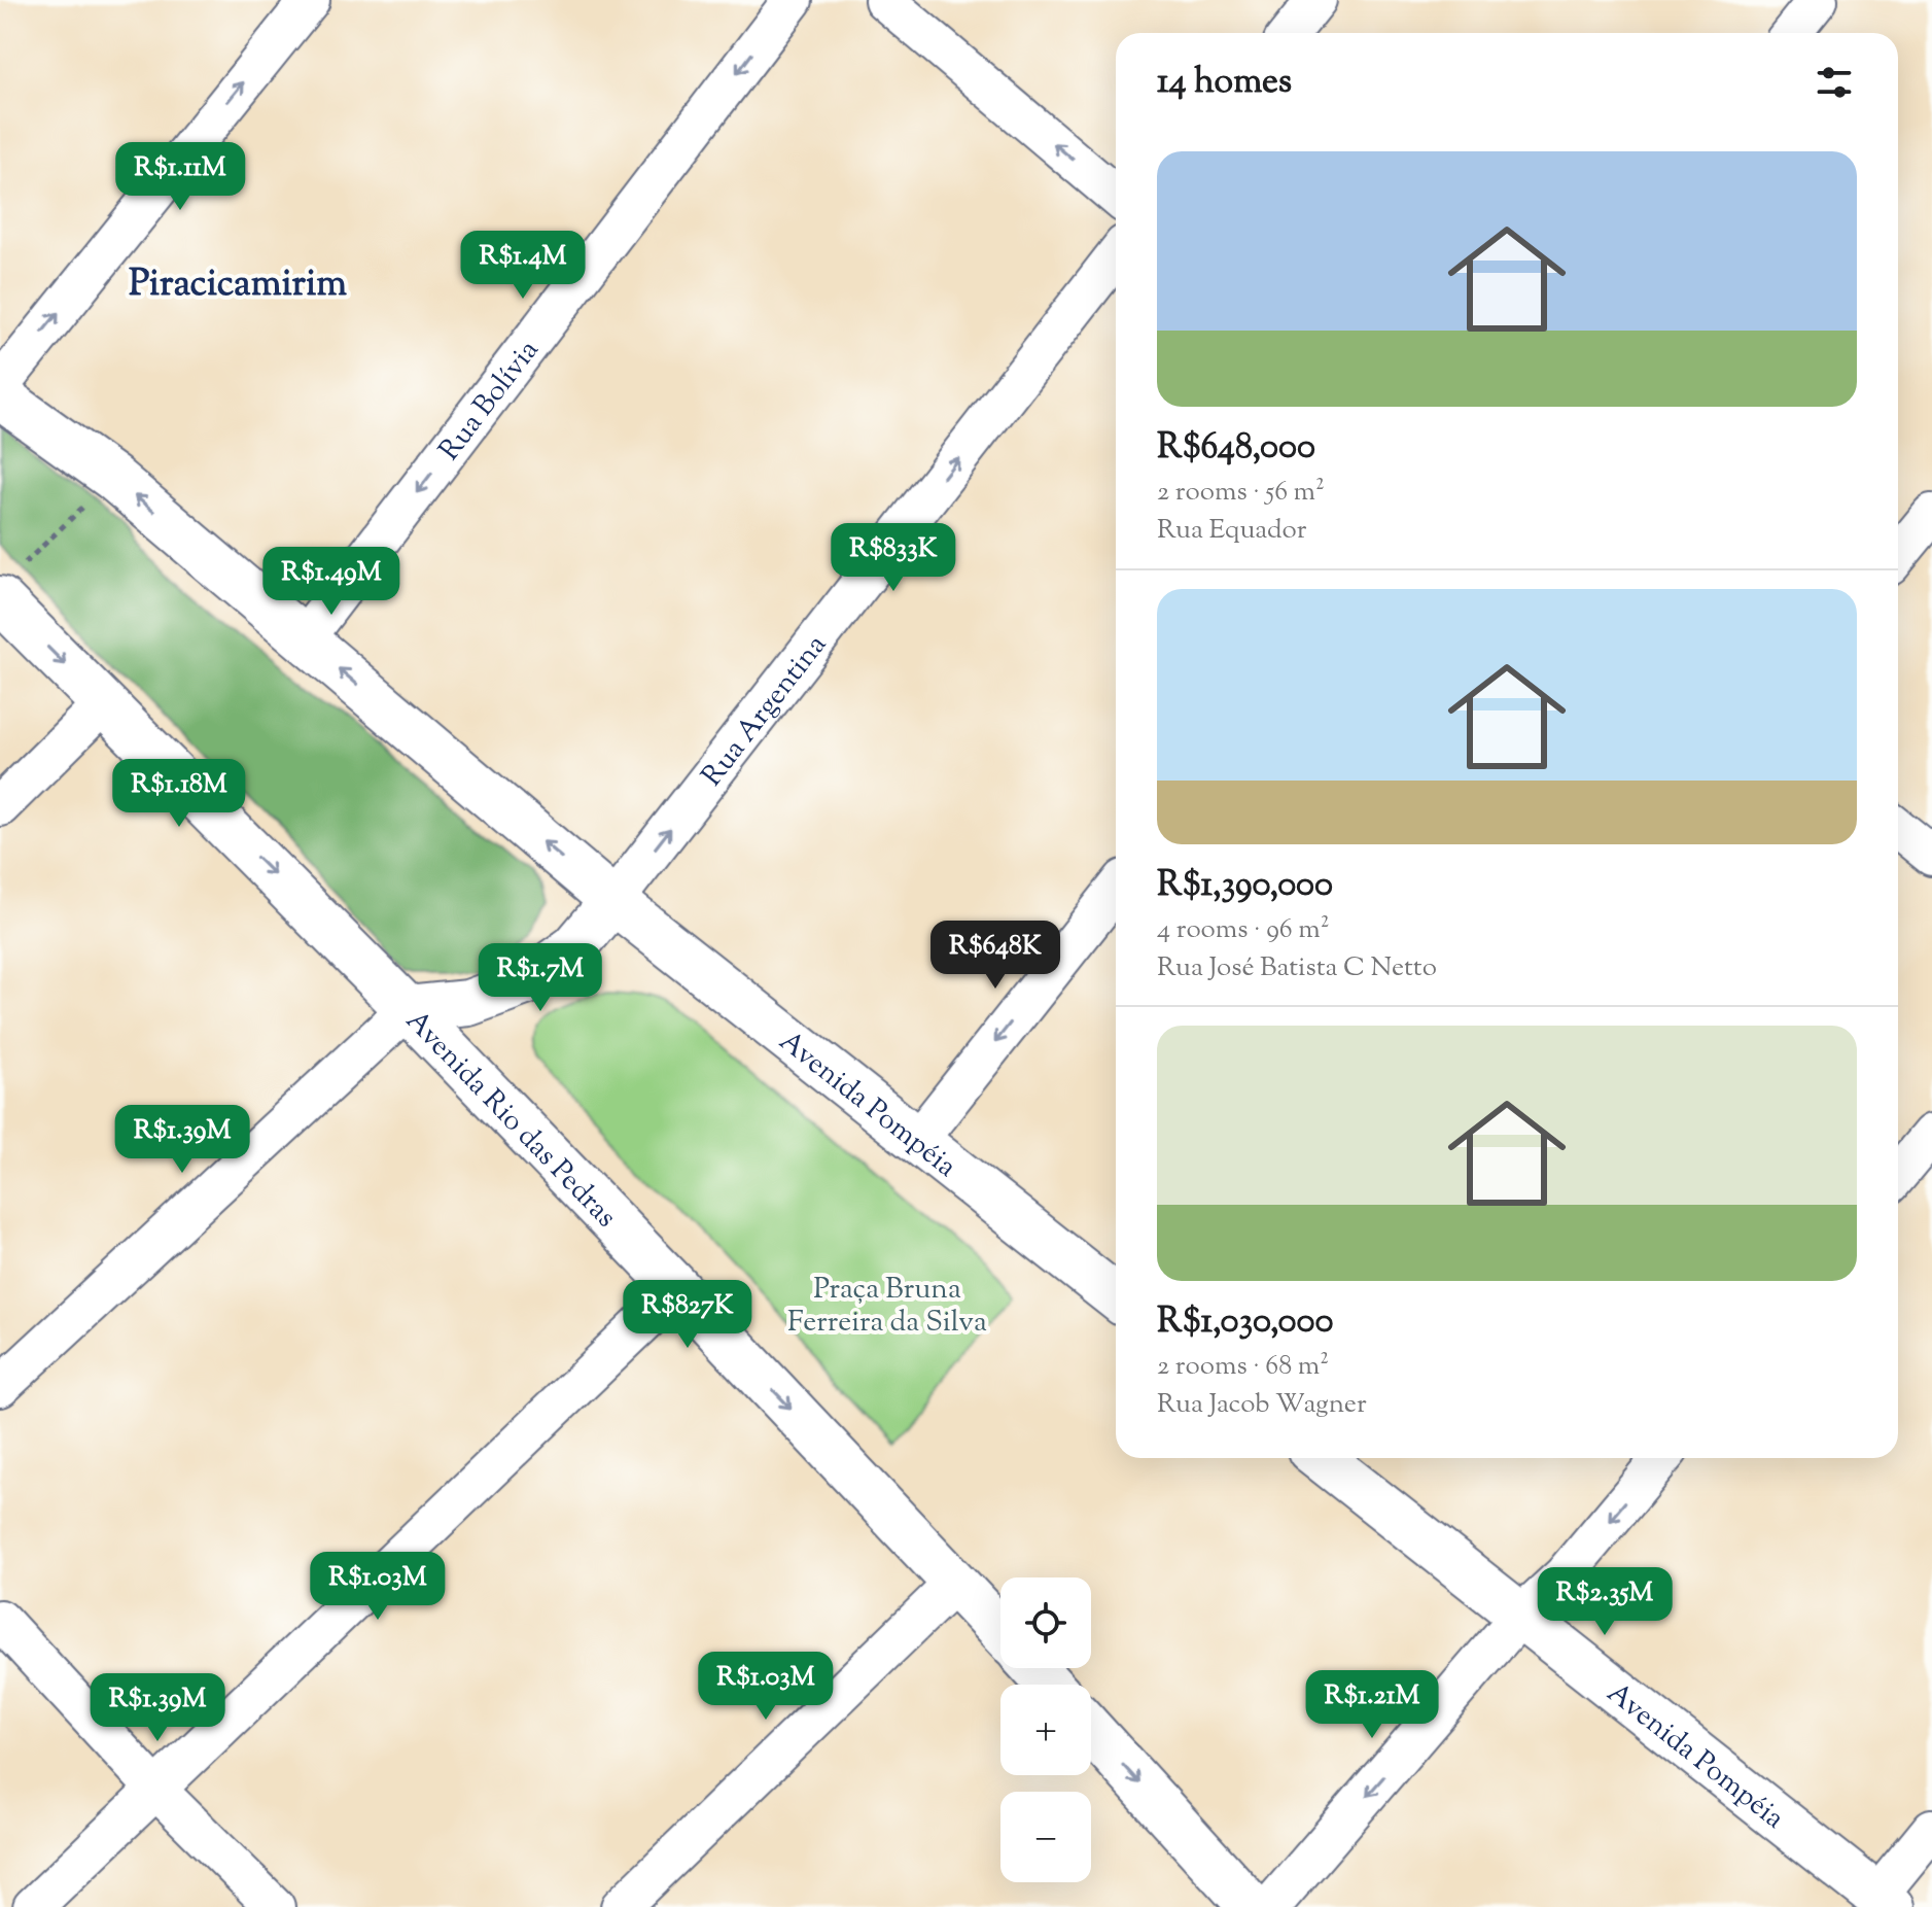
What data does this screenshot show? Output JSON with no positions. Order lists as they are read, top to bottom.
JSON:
{
  "streets": {
    "main road": ["Avenida Pompéia", "Avenida Rio das Pedras"],
    "street": ["Rua Bolívia", "Rua Argentina"]
  },
  "crossings": [
    ["Rua Argentina", "Avenida Pompéia"]
  ],
  "one_way": ["Rua Bolívia", "Rua Argentina"],
  "districts": ["Piracicamirim"],
  "parks": ["Praça Bruna Ferreira da Silva"],
  "page": {
    "heading": "14 homes",
    "list": [
      {
        "name": "R$648,000",
        "note": "2 rooms · 56 m² · Rua Equador"
      },
      {
        "name": "R$1,390,000",
        "note": "4 rooms · 96 m² · Rua José Batista C Netto"
      },
      {
        "name": "R$1,030,000",
        "note": "2 rooms · 68 m² · Rua Jacob Wagner"
      }
    ],
    "price": [
      "R$1.11M",
      "R$1.4M",
      "R$833K",
      "R$1.49M",
      "R$1.18M",
      "R$648K",
      "R$1.7M",
      "R$1.39M",
      "R$827K",
      "R$1.03M",
      "R$2.35M",
      "R$1.03M",
      "R$1.21M",
      "R$1.39M"
    ],
    "map_buttons": ["+", "−"]
  }
}
